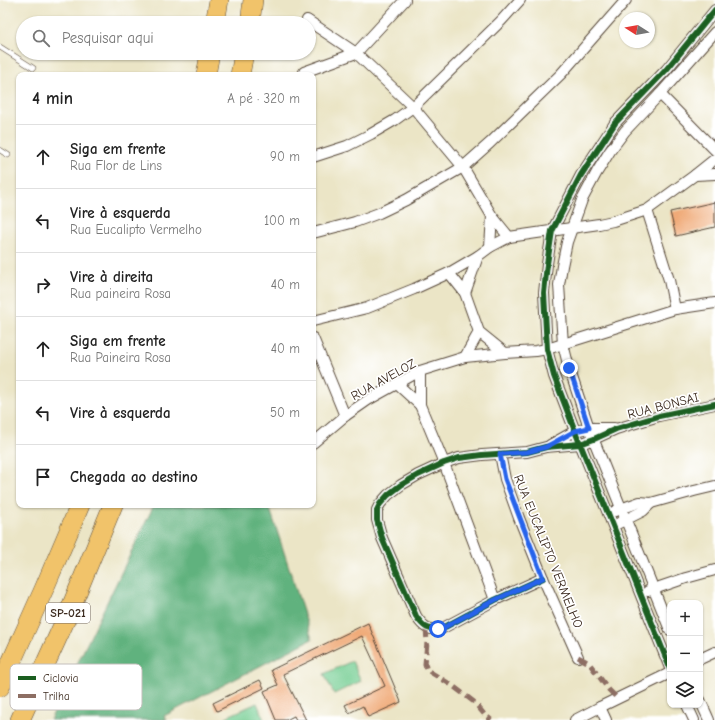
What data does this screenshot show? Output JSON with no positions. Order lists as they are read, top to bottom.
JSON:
{
  "streets": {
    "highway": ["SP-021"],
    "street": ["RUA AVELOZ", "RUA BONSAI", "RUA EUCALIPTO VERMELHO"]
  },
  "legend": ["Ciclovia", "Trilha"],
  "north": "left",
  "page": {
    "search": "Pesquisar aqui",
    "heading": ["4 min", "A pé · 320 m"],
    "list": [
      ["Siga em frente", "Rua Flor de Lins", "90 m"],
      ["Vire à esquerda", "Rua Eucalipto Vermelho", "100 m"],
      ["Vire à direita", "Rua paineira Rosa", "40 m"],
      ["Siga em frente", "Rua Paineira Rosa", "40 m"],
      ["Vire à esquerda", "50 m"],
      "Chegada ao destino"
    ],
    "map_buttons": ["+", "−"]
  }
}
